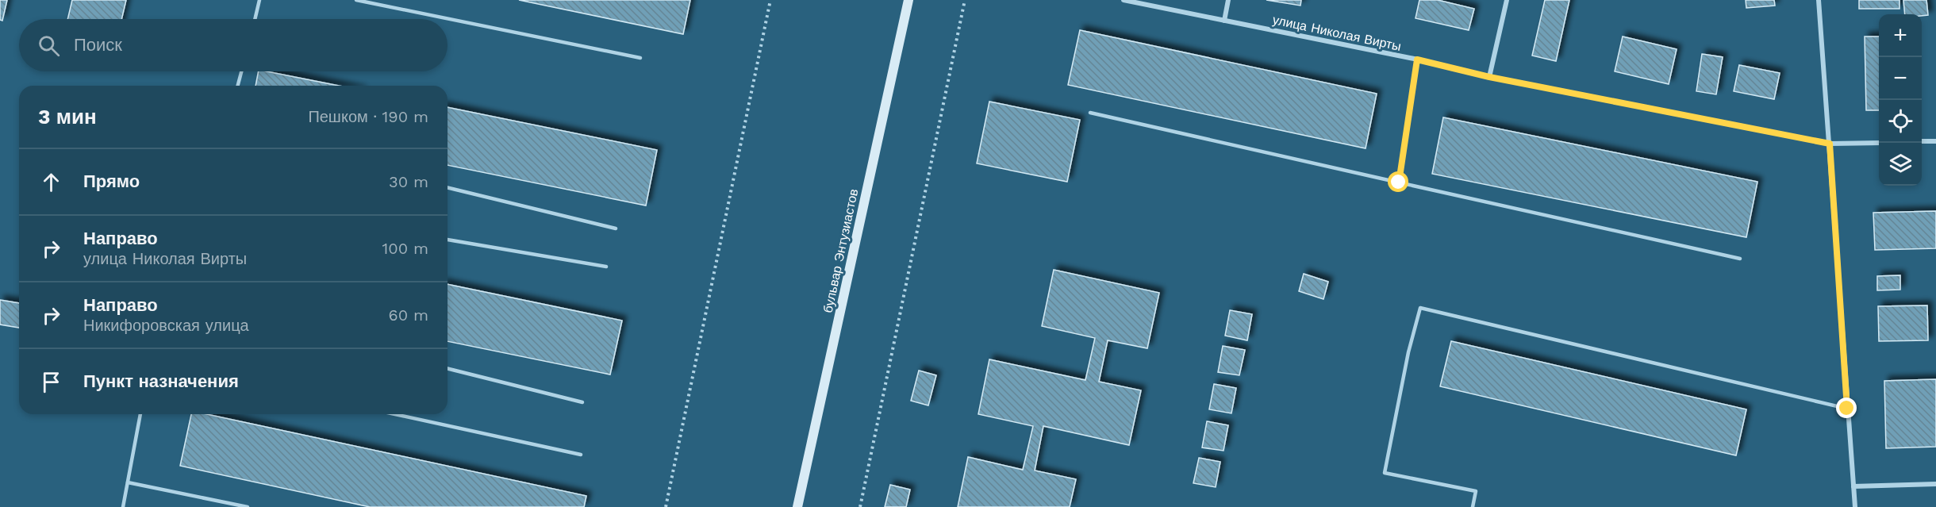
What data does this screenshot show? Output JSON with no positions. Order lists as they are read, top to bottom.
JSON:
{
  "streets": {
    "main road": ["бульвар Энтузиастов"],
    "street": ["улица Николая Вирты"]
  },
  "page": {
    "map_buttons": ["+", "−"],
    "search": "Поиск",
    "heading": ["3 мин", "Пешком · 190 m"],
    "list": [
      ["Прямо", "30 m"],
      ["Направо", "улица Николая Вирты", "100 m"],
      ["Направо", "Никифоровская улица", "60 m"],
      "Пункт назначения"
    ]
  }
}
